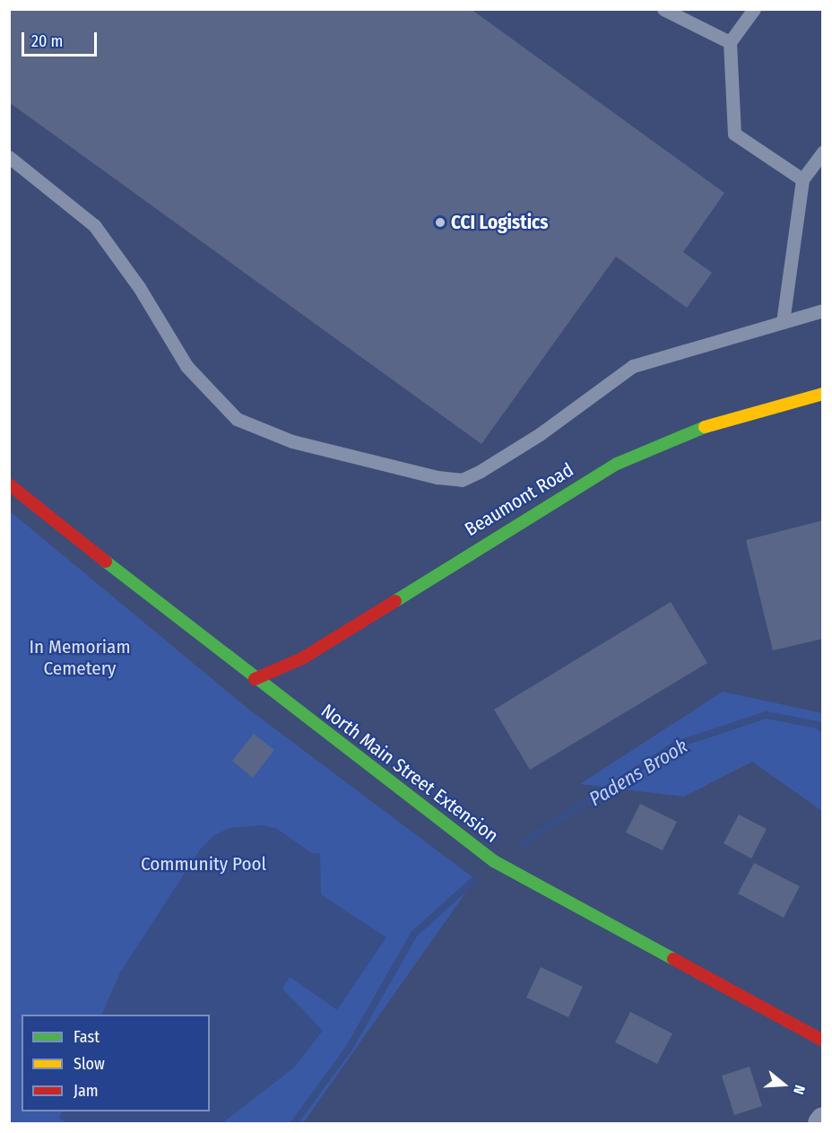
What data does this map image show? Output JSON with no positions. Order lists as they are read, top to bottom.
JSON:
{
  "streets": {
    "street": ["Beaumont Road", "North Main Street Extension"]
  },
  "crossings": [
    ["Beaumont Road", "North Main Street Extension"]
  ],
  "water": ["Padens Brook"],
  "parks": ["In Memoriam Cemetery", "Community Pool"],
  "places": ["CCI Logistics"],
  "legend": ["Fast", "Slow", "Jam"],
  "scale_bar": "20 m",
  "north": "right"
}
